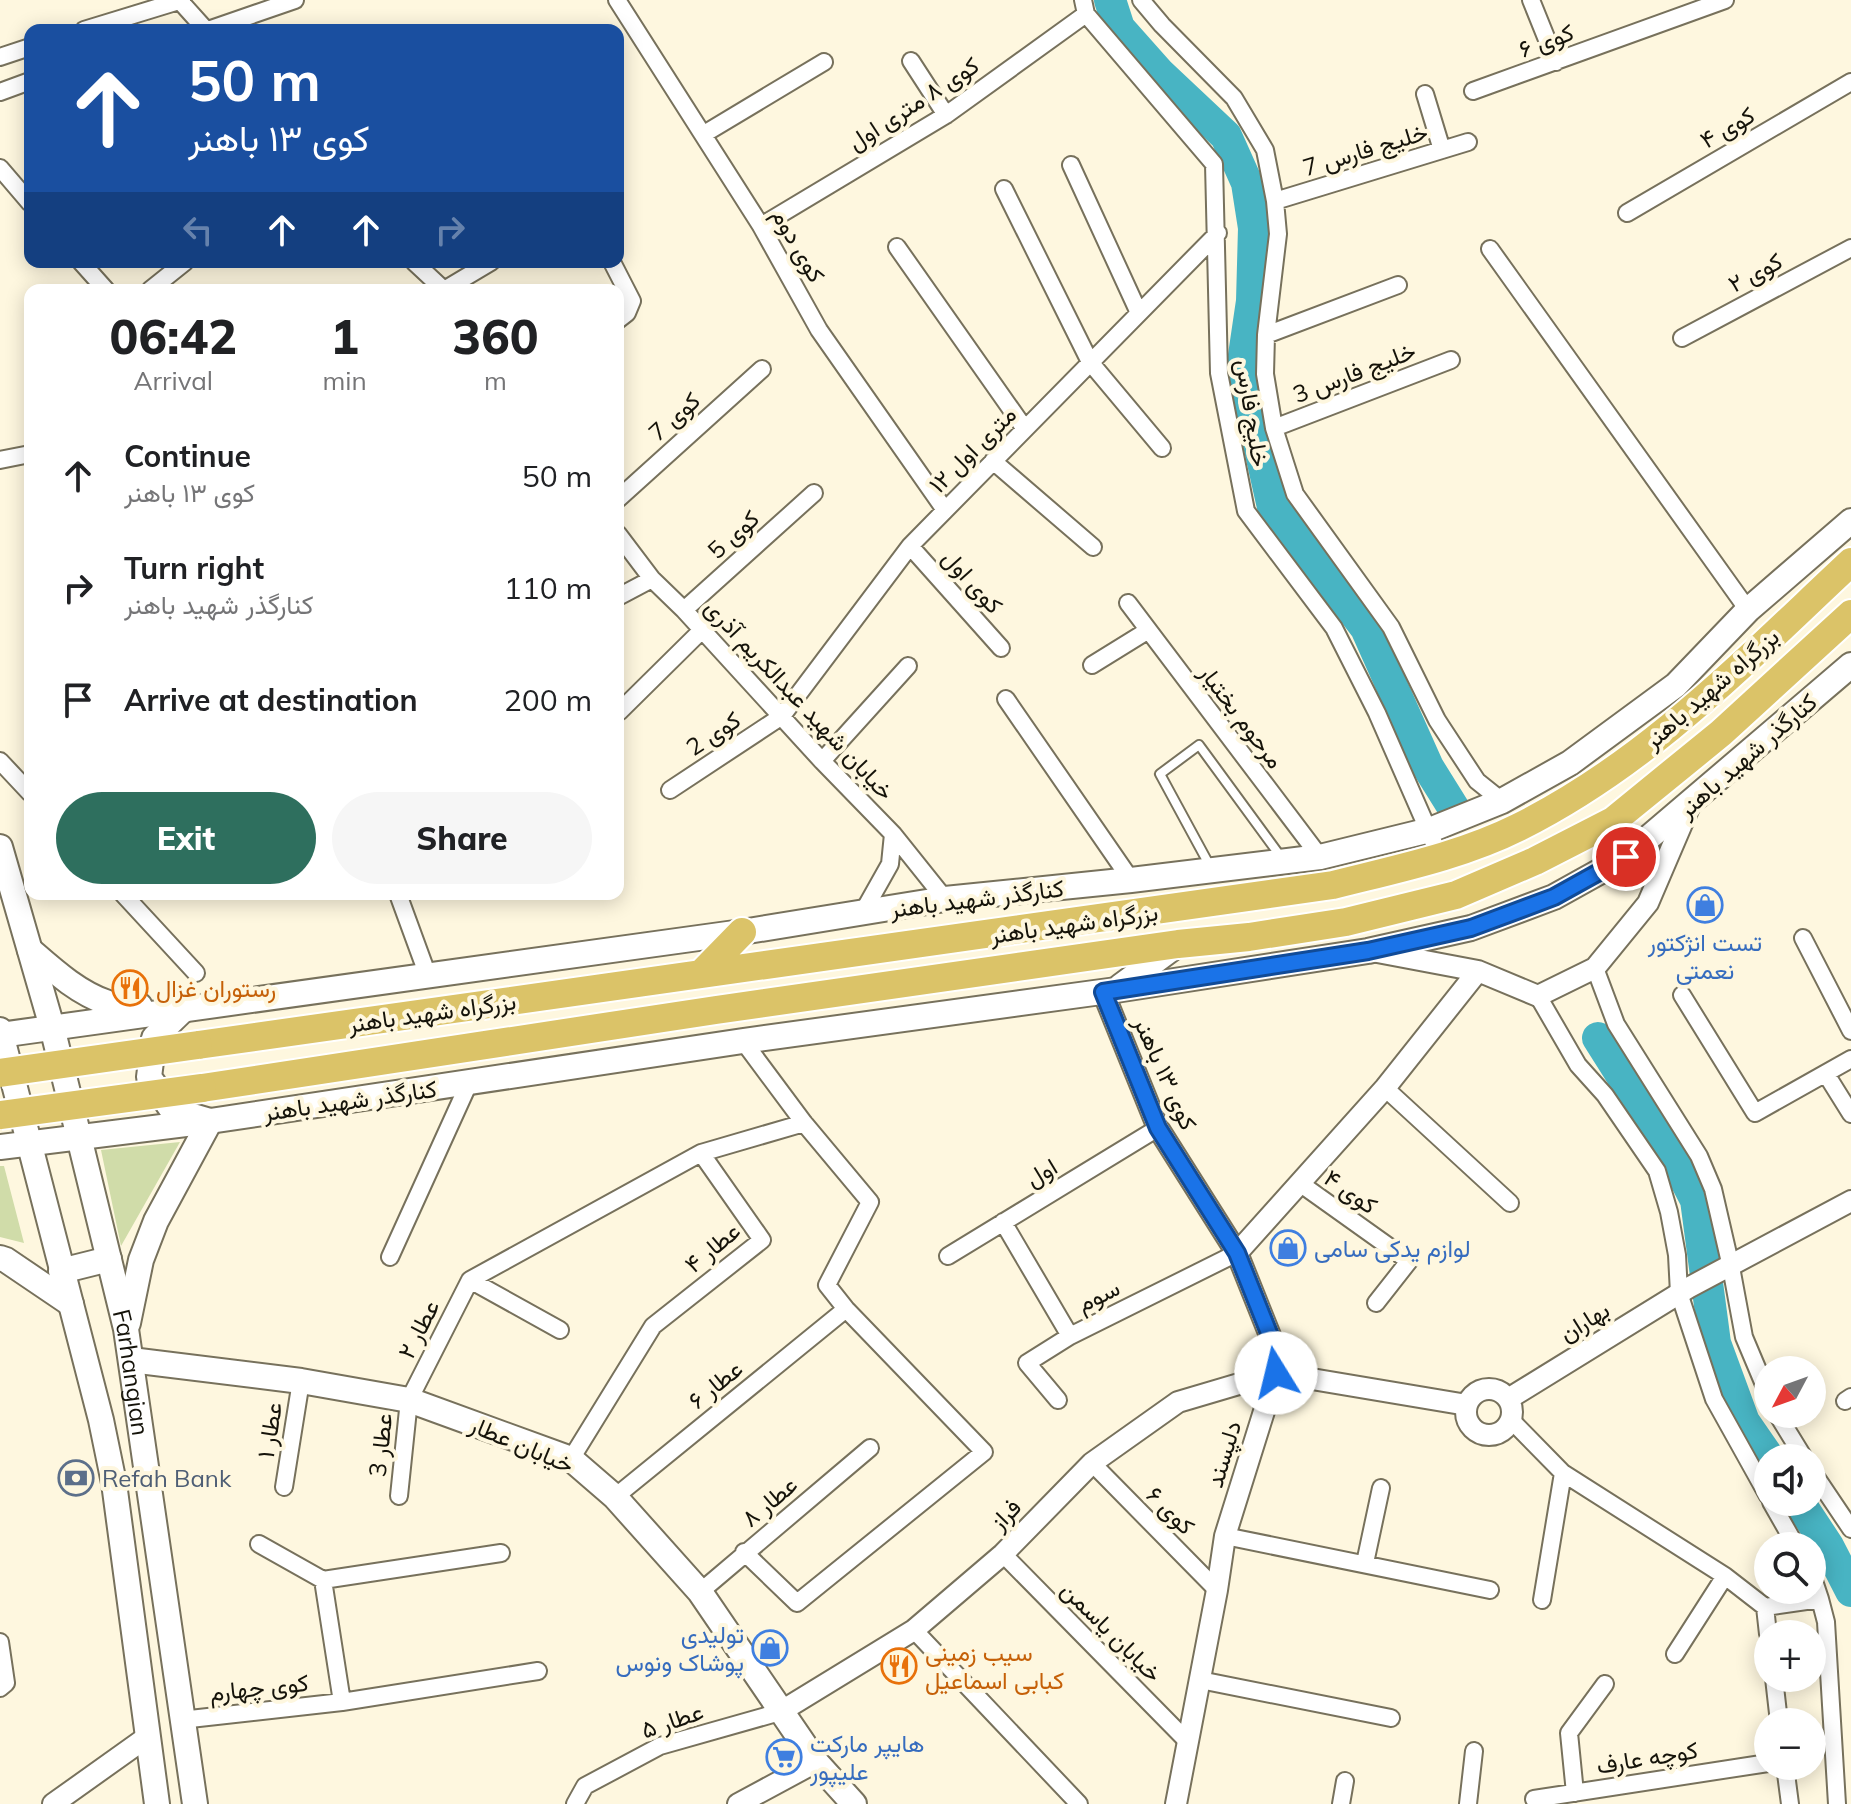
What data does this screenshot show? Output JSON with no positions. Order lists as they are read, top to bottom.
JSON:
{
  "streets": {
    "highway": ["بزرگراه شهید باهنر"],
    "main road": ["کنارگذر شهید باهنر", "Farhangian", "خیابان عطار"],
    "street": [
      "کوی ۶",
      "کوی ۸ متری اول",
      "کوی ۴",
      "خلیج فارس 7",
      "کوی دوم",
      "کوی ۲",
      "خلیج فارس 3",
      "خلیج فارس",
      "کوی 7",
      "۱۲ متری اول",
      "کوی 5",
      "کوی اول",
      "خیابان شهید عبدالکریم آذری",
      "مرحوم بختیار",
      "کوی 2",
      "کوی ۱۳ باهنر",
      "اول",
      "عطار ۴",
      "سوم",
      "بهاران",
      "عطار ۲",
      "عطار ۶",
      "عطار ۱",
      "عطار 3",
      "دلپسند",
      "عطار ۸",
      "فراز",
      "خیابان یاسمن",
      "کوی چهارم",
      "عطار ۵",
      "کوچه عارف"
    ]
  },
  "crossings": [
    ["کوی ۶", "دلپسند"],
    ["کوی ۶", "فراز"],
    ["کوی ۸ متری اول", "کوی دوم"],
    ["کوی ۸ متری اول", "خلیج فارس"],
    ["خلیج فارس 7", "خلیج فارس"],
    ["کوی دوم", "۱۲ متری اول"],
    ["خلیج فارس 3", "خلیج فارس"],
    ["خلیج فارس", "۱۲ متری اول"],
    ["خلیج فارس", "بزرگراه شهید باهنر"],
    ["خلیج فارس", "کنارگذر شهید باهنر"],
    ["۱۲ متری اول", "کوی اول"],
    ["۱۲ متری اول", "خیابان شهید عبدالکریم آذری"],
    ["۱۲ متری اول", "کوی 2"],
    ["کوی 5", "خیابان شهید عبدالکریم آذری"],
    ["خیابان شهید عبدالکریم آذری", "کوی 2"],
    ["خیابان شهید عبدالکریم آذری", "کنارگذر شهید باهنر"],
    ["مرحوم بختیار", "کنارگذر شهید باهنر"],
    ["کنارگذر شهید باهنر", "کوی ۱۳ باهنر"],
    ["کنارگذر شهید باهنر", "Farhangian"],
    ["کوی ۱۳ باهنر", "اول"],
    ["کوی ۱۳ باهنر", "سوم"],
    ["کوی ۱۳ باهنر", "دلپسند"],
    ["عطار ۴", "خیابان عطار"],
    ["سوم", "دلپسند"],
    ["عطار ۲", "خیابان عطار"],
    ["عطار ۲", "عطار 3"],
    ["Farhangian", "خیابان عطار"],
    ["Farhangian", "کوی چهارم"],
    ["عطار ۶", "خیابان عطار"],
    ["عطار ۱", "خیابان عطار"],
    ["خیابان عطار", "عطار 3"],
    ["خیابان عطار", "عطار ۸"],
    ["خیابان عطار", "فراز"],
    ["خیابان عطار", "عطار ۵"],
    ["دلپسند", "فراز"],
    ["دلپسند", "خیابان یاسمن"],
    ["فراز", "خیابان یاسمن"],
    ["فراز", "عطار ۵"]
  ],
  "places": {
    "shop": ["تست انژکتور نعمتی", "لوازم یدکی سامی", "تولیدی پوشاک ونوس"],
    "restaurant": ["رستوران غزال", "سیب زمینی کبابی اسماعیل"],
    "bank": ["Refah Bank"],
    "supermarket": ["هایپر مارکت علیپور"]
  },
  "north": "bottom left",
  "page": {
    "turn": ["50 m", "کوی ۱۳ باهنر"],
    "eta": [
      "06:42",
      "Arrival",
      "1",
      "min",
      "360",
      "m"
    ],
    "list": [
      {
        "name": "Continue",
        "note": "کوی ۱۳ باهنر",
        "value": "50 m"
      },
      {
        "name": "Turn right",
        "note": "کنارگذر شهید باهنر",
        "value": "110 m"
      },
      {
        "name": "Arrive at destination",
        "value": "200 m"
      }
    ],
    "buttons": ["Exit", "Share"],
    "map_buttons": ["+", "−"]
  }
}
